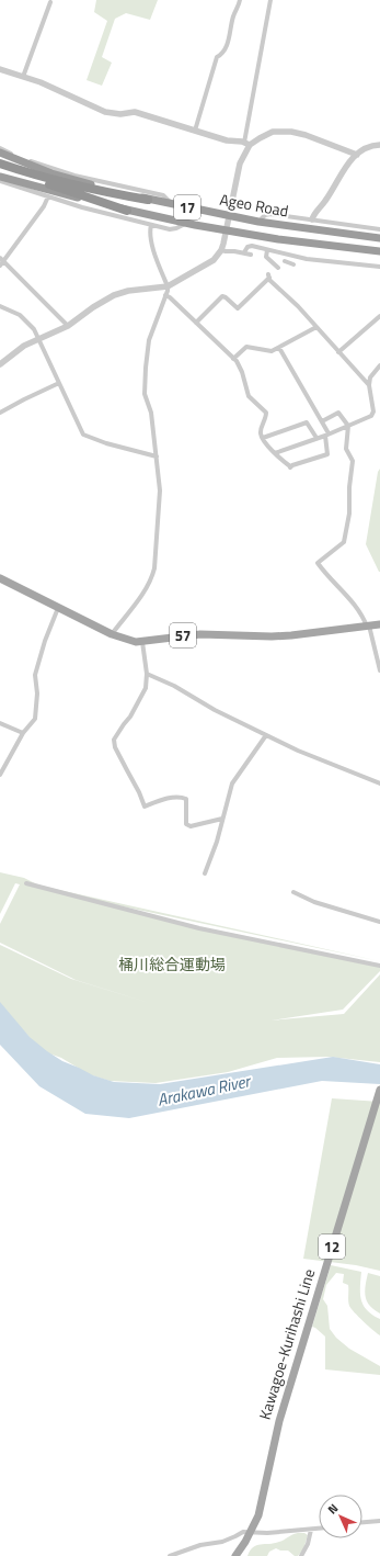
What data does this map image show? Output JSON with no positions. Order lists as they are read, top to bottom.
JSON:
{
  "streets": {
    "highway": ["Ageo Road", "17"],
    "main road": ["57", "12", "Kawagoe-Kurihashi Line"]
  },
  "water": ["Arakawa River"],
  "parks": ["桶川総合運動場"],
  "north": "top left"
}
